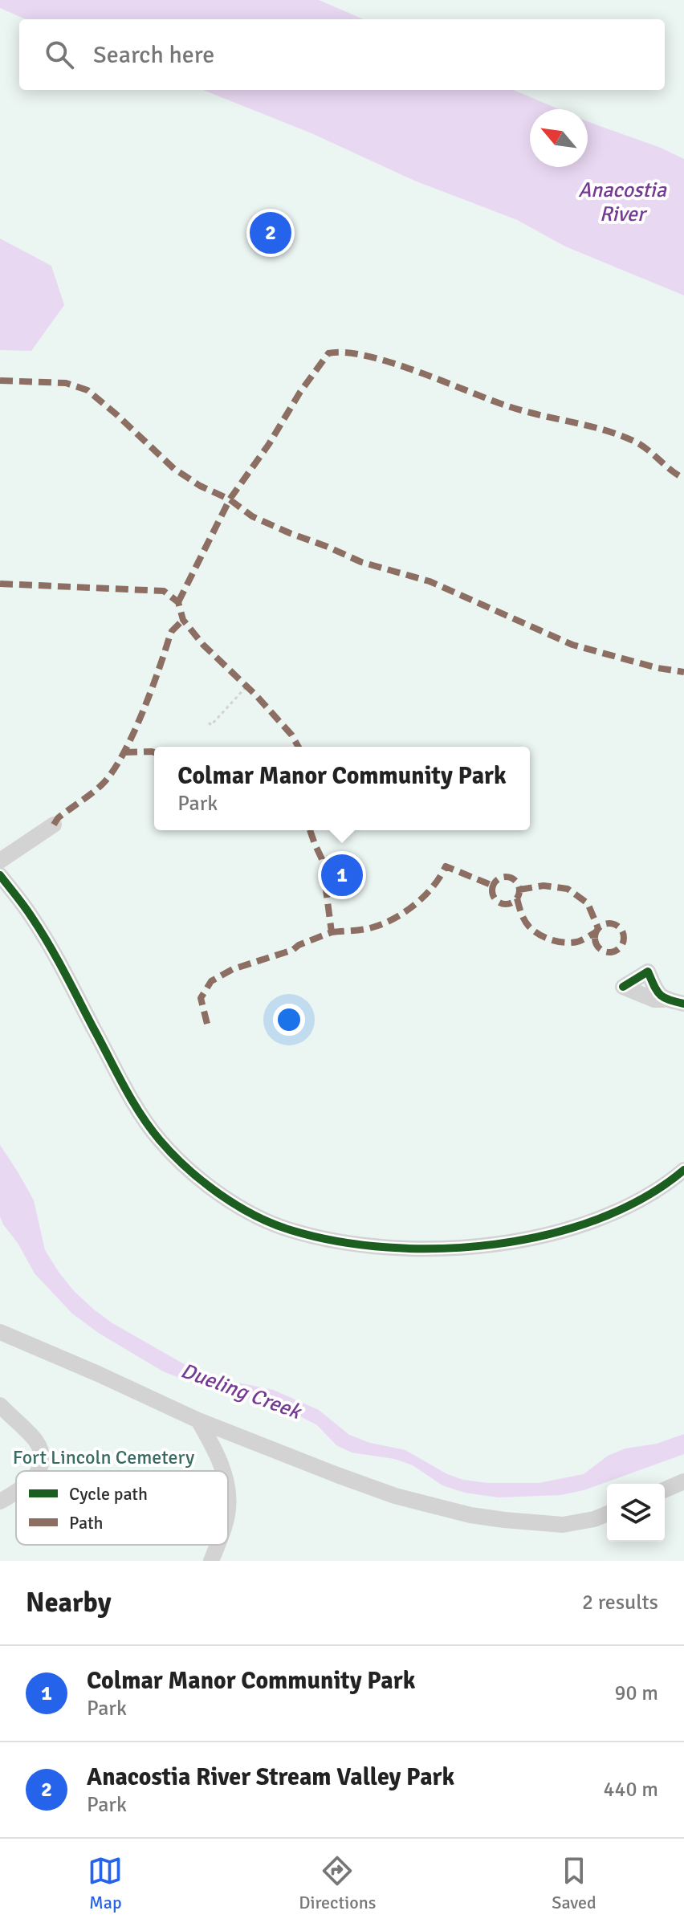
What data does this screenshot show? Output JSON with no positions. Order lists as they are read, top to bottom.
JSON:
{
  "water": ["Anacostia River", "Dueling Creek"],
  "parks": ["Fort Lincoln Cemetery"],
  "legend": ["Cycle path", "Path"],
  "north": "top left",
  "page": {
    "search": "Search here",
    "pins": ["2", "1"],
    "popup": ["Colmar Manor Community Park", "Park"],
    "heading": ["Nearby", "2 results"],
    "list": [
      {
        "mark": "1",
        "name": "Colmar Manor Community Park",
        "note": "Park",
        "value": "90 m"
      },
      {
        "mark": "2",
        "name": "Anacostia River Stream Valley Park",
        "note": "Park",
        "value": "440 m"
      }
    ],
    "nav": ["Map", "Directions", "Saved"]
  }
}
